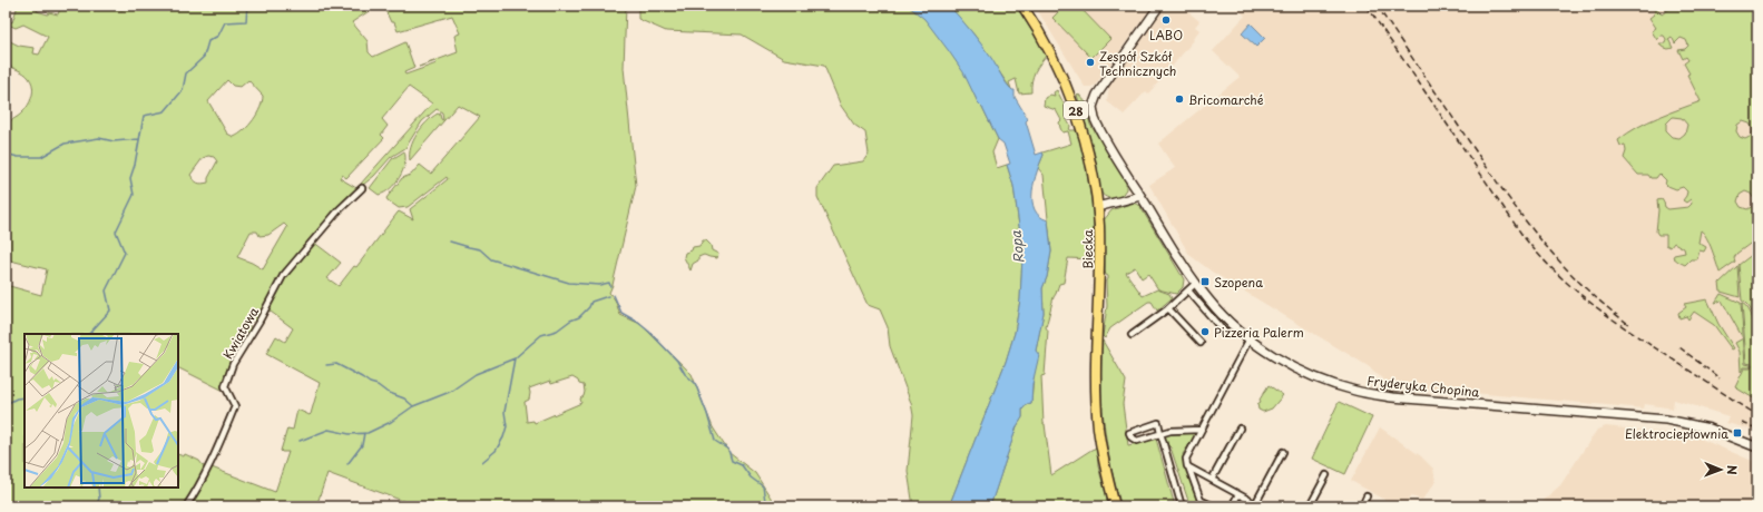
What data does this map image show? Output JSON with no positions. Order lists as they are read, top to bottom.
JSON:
{
  "streets": {
    "main road": ["28", "Biecka"],
    "street": ["Kwiatowa", "Fryderyka Chopina"]
  },
  "water": ["Ropa"],
  "places": {
    "other": [
      "LABO",
      "Zespół Szkół Technicznych",
      "Bricomarché",
      "Pizzeria Palerm"
    ],
    "transit": ["Szopena", "Elektrociepłownia"]
  },
  "north": "right"
}
